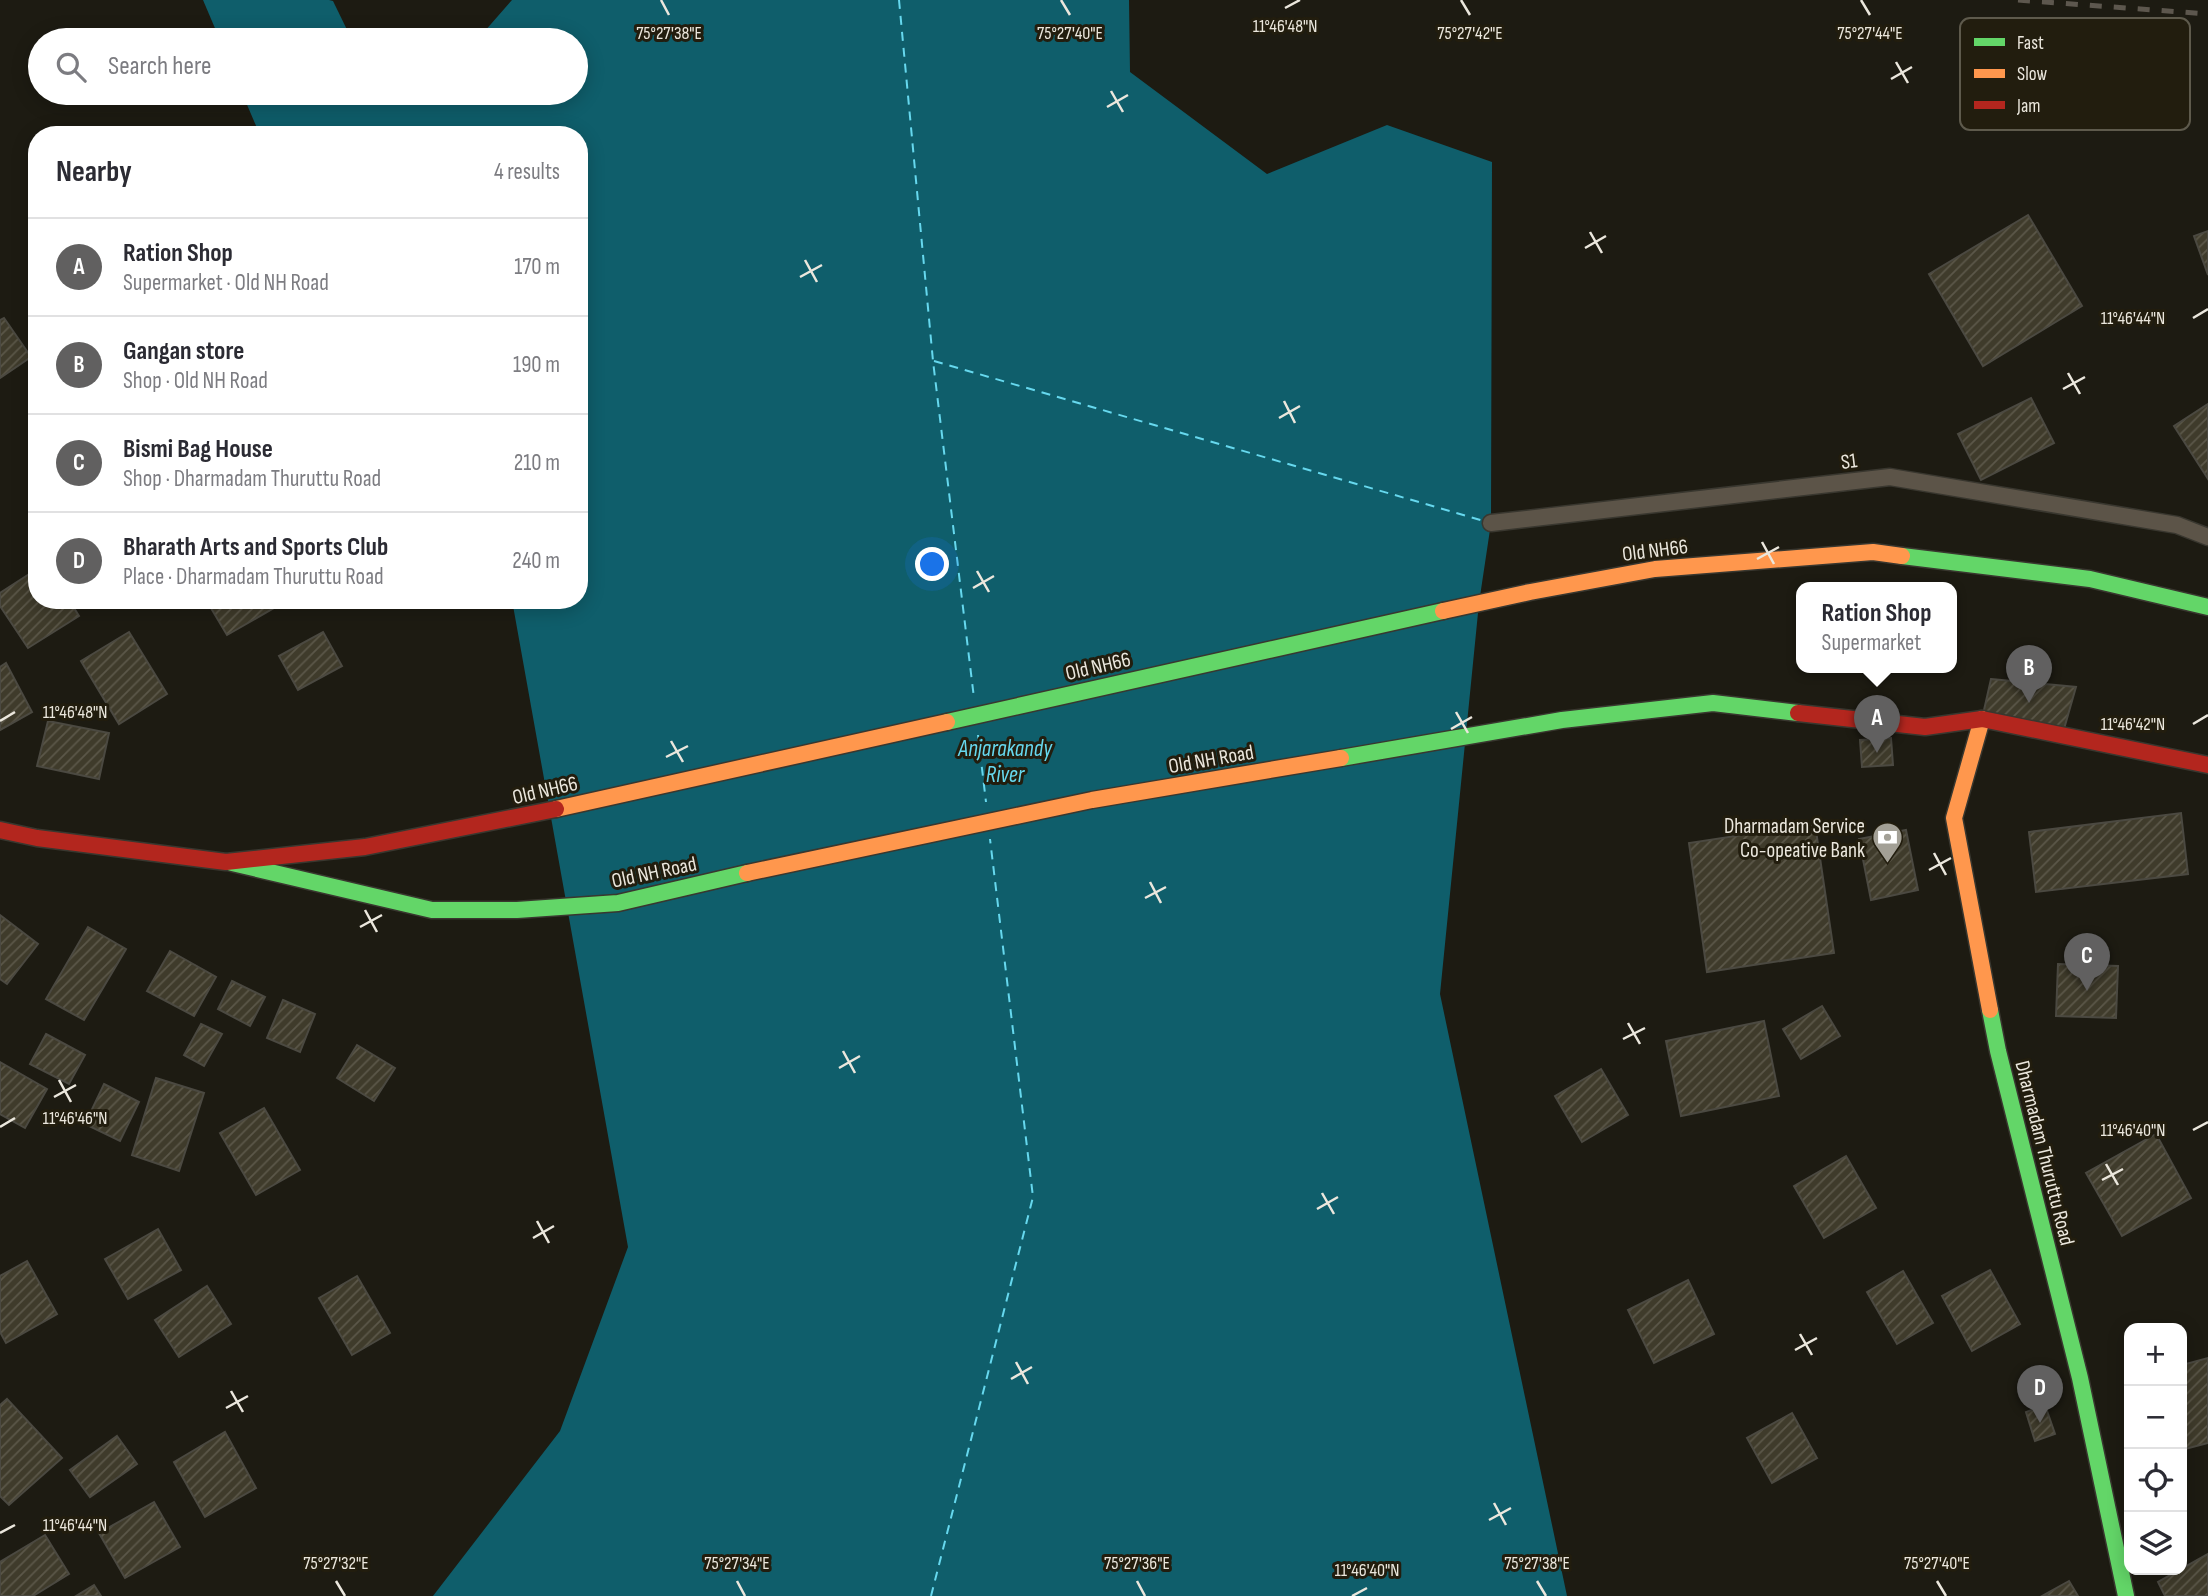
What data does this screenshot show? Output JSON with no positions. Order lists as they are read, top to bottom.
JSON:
{
  "streets": {
    "main road": ["Old NH66", "Old NH Road", "Dharmadam Thuruttu Road"],
    "lane": ["S1"]
  },
  "crossings": [
    ["Old NH66", "Old NH Road"],
    ["Old NH Road", "Dharmadam Thuruttu Road"]
  ],
  "water": ["Anjarakandy River"],
  "places": {
    "bank": ["Dharmadam Service Co-opeative Bank"]
  },
  "legend": ["Fast", "Slow", "Jam"],
  "page": {
    "search": "Search here",
    "heading": ["Nearby", "4 results"],
    "list": [
      {
        "mark": "A",
        "name": "Ration Shop",
        "note": "Supermarket · Old NH Road",
        "value": "170 m"
      },
      {
        "mark": "B",
        "name": "Gangan store",
        "note": "Shop · Old NH Road",
        "value": "190 m"
      },
      {
        "mark": "C",
        "name": "Bismi Bag House",
        "note": "Shop · Dharmadam Thuruttu Road",
        "value": "210 m"
      },
      {
        "mark": "D",
        "name": "Bharath Arts and Sports Club",
        "note": "Place · Dharmadam Thuruttu Road",
        "value": "240 m"
      }
    ],
    "popup": ["Ration Shop", "Supermarket"],
    "pins": [
      "B",
      "A",
      "C",
      "D"
    ],
    "map_buttons": ["+", "−"]
  },
  "coordinates": [
    "11°46'48\"N",
    "75°27'38\"E",
    "75°27'40\"E",
    "75°27'42\"E",
    "75°27'44\"E",
    "11°46'44\"N",
    "11°46'42\"N",
    "11°46'46\"N",
    "11°46'40\"N",
    "75°27'32\"E",
    "75°27'34\"E",
    "75°27'36\"E"
  ]
}
